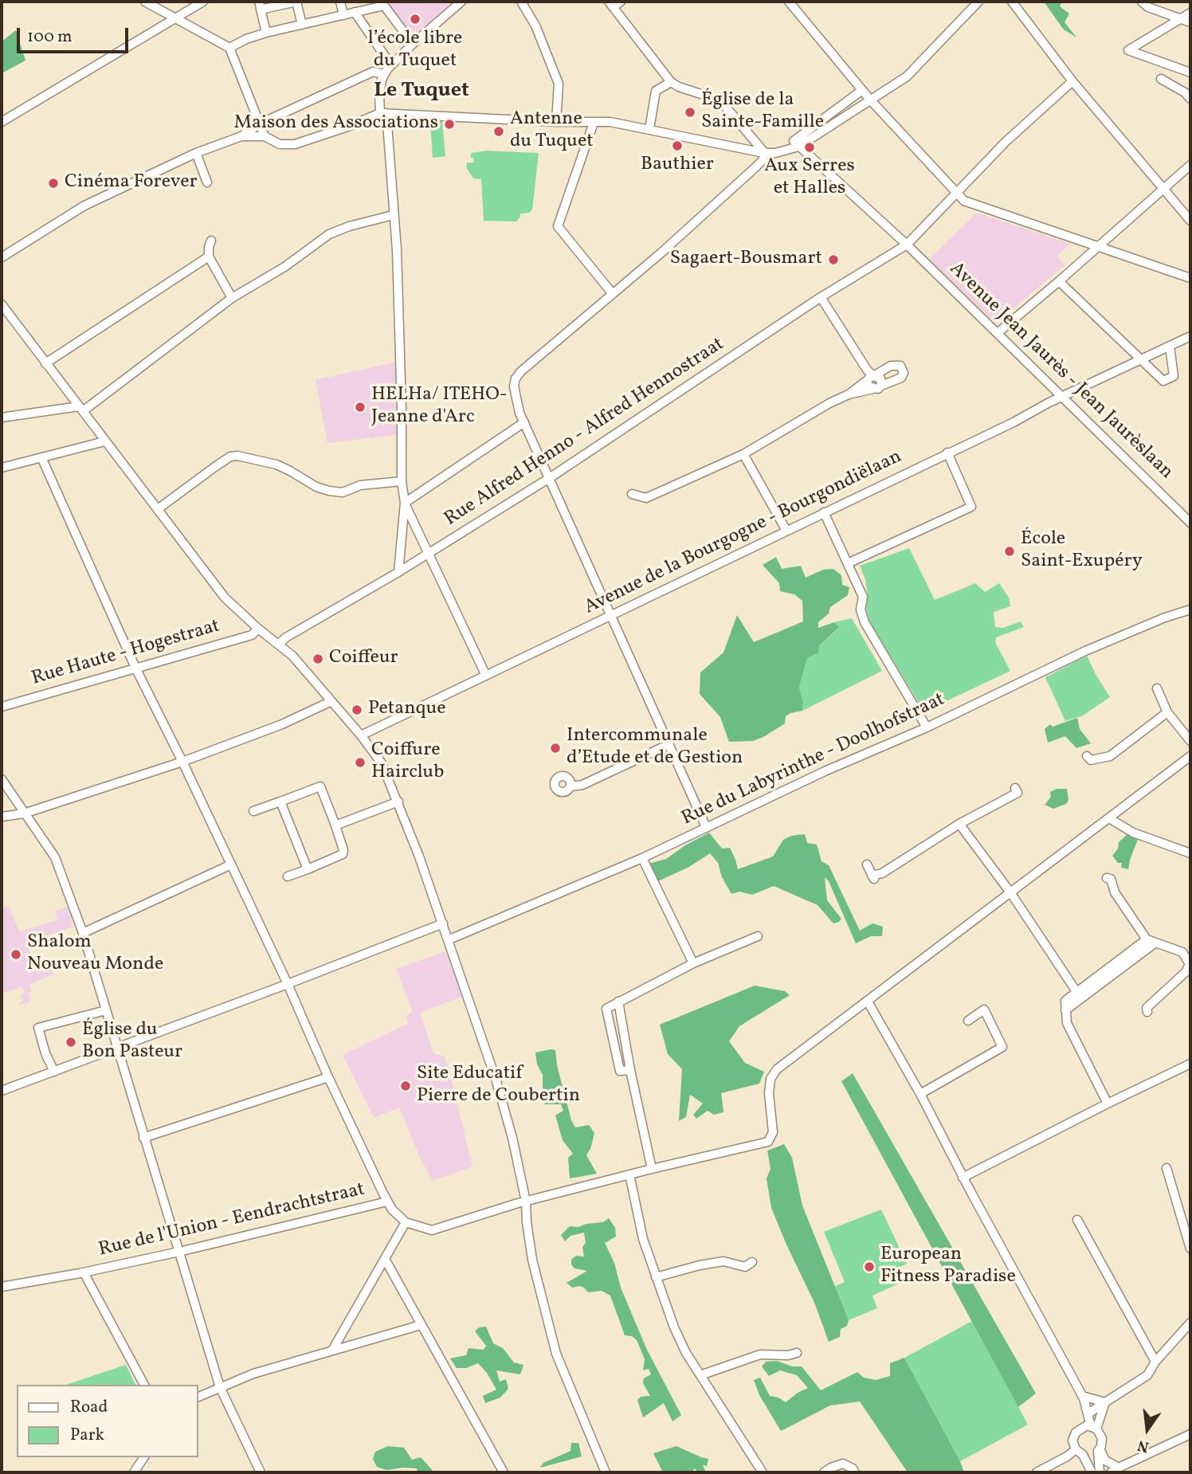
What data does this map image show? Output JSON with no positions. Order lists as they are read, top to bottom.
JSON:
{
  "streets": {
    "street": [
      "Avenue Jean Jaurès - Jean Jaurèslaan",
      "Rue Alfred Henno - Alfred Hennostraat",
      "Avenue de la Bourgogne - Bourgondiëlaan",
      "Rue Haute - Hogestraat",
      "Rue du Labyrinthe - Doolhofstraat",
      "Rue de l'Union - Eendrachtstraat"
    ]
  },
  "crossings": [
    ["Avenue Jean Jaurès - Jean Jaurèslaan", "Rue Alfred Henno - Alfred Hennostraat"],
    ["Avenue Jean Jaurès - Jean Jaurèslaan", "Avenue de la Bourgogne - Bourgondiëlaan"]
  ],
  "districts": ["Le Tuquet"],
  "places": [
    "l’école libre du Tuquet",
    "Église de la Sainte-Famille",
    "Maison des Associations",
    "Antenne du Tuquet",
    "Bauthier",
    "Aux Serres et Halles",
    "Cinéma Forever",
    "Sagaert-Bousmart",
    "HELHa/ ITEHO- Jeanne d'Arc",
    "École Saint-Exupéry",
    "Coiffeur",
    "Petanque",
    "Intercommunale d’Etude et de Gestion",
    "Coiffure Hairclub",
    "Shalom Nouveau Monde",
    "Église du Bon Pasteur",
    "Site Educatif Pierre de Coubertin",
    "European Fitness Paradise"
  ],
  "legend": ["Road", "Park"],
  "scale_bar": "100 m",
  "north": "bottom"
}
